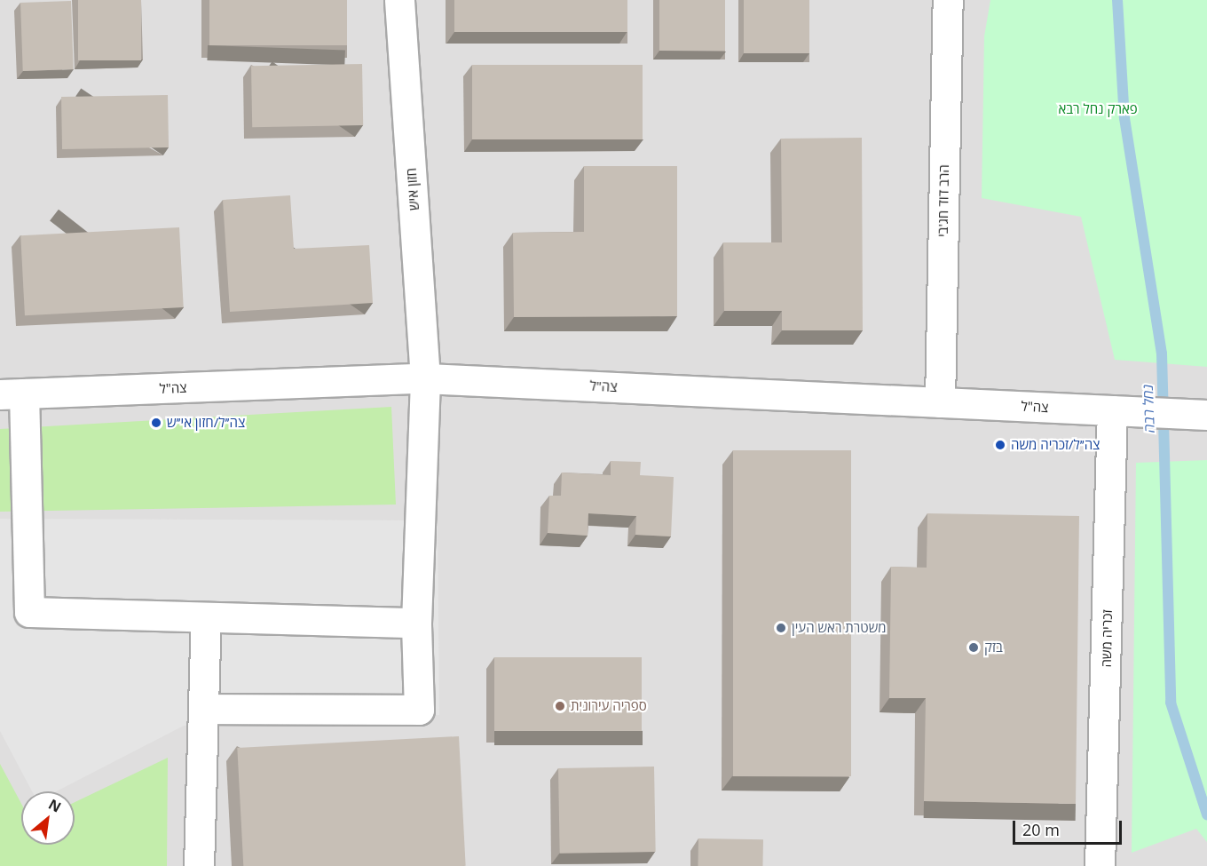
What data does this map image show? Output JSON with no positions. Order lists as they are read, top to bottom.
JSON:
{
  "streets": {
    "street": [
      "חזון איש",
      "הרב דוד חג'בי",
      "צה\"ל",
      "זכריה משה"
    ]
  },
  "crossings": [
    ["חזון איש", "צה\"ל"],
    ["הרב דוד חג'בי", "צה\"ל"],
    ["צה\"ל", "זכריה משה"]
  ],
  "water": ["נחל רבה"],
  "parks": ["פארק נחל רבא"],
  "places": [
    "צה״ל/חזון אי״ש",
    "צה״ל/זכריה משה",
    "משטרת ראש העין",
    "בזק",
    "ספריה עירונית"
  ],
  "scale_bar": "20 m",
  "north": "top right"
}
